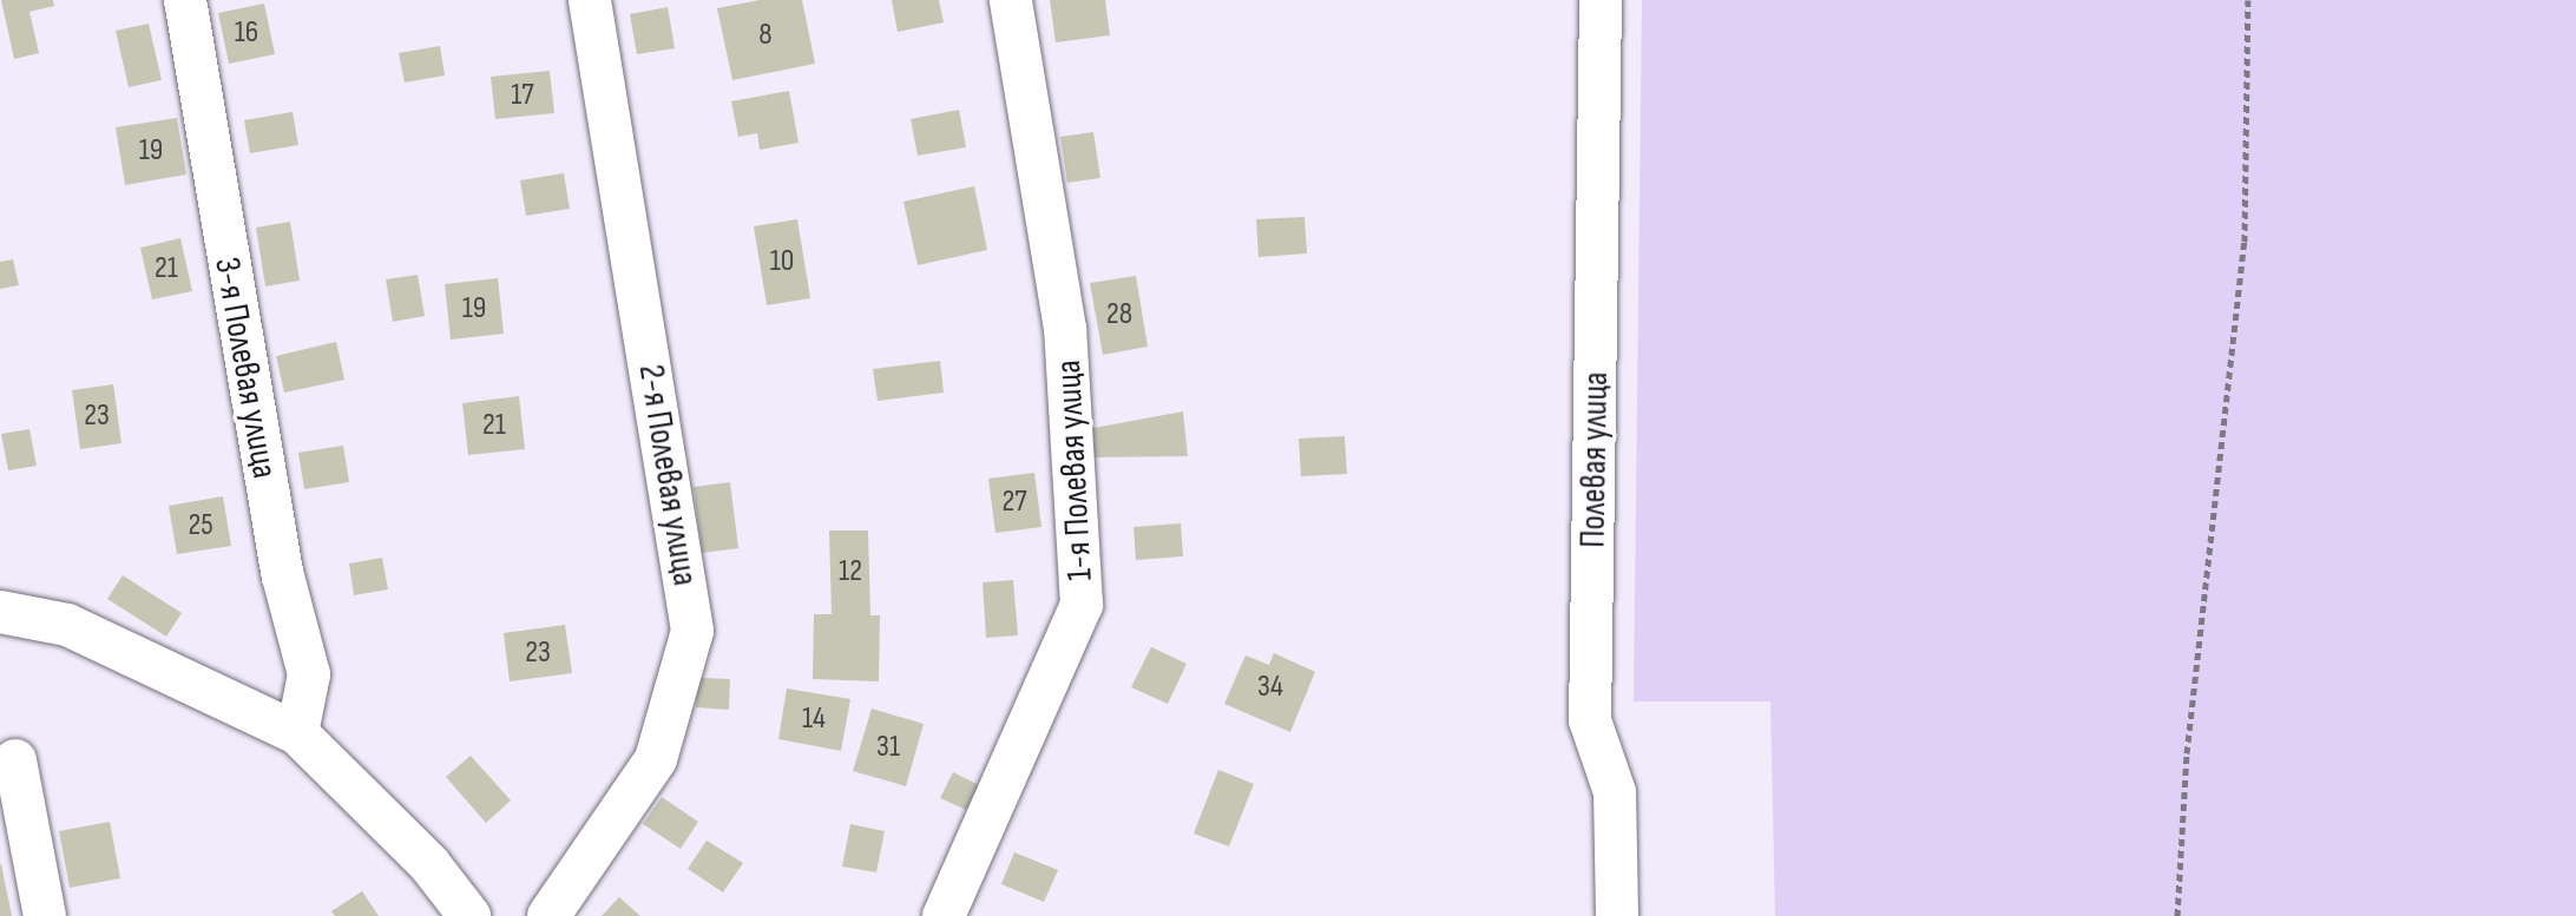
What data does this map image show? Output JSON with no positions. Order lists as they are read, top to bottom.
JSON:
{
  "streets": {
    "street": [
      "3-я Полевая улица",
      "Полевая улица",
      "1-я Полевая улица",
      "2-я Полевая улица"
    ]
  },
  "house_numbers": [
    "16",
    "8",
    "17",
    "19",
    "10",
    "21",
    "19",
    "28",
    "23",
    "21",
    "27",
    "25",
    "12",
    "23",
    "34",
    "14",
    "31"
  ]
}
